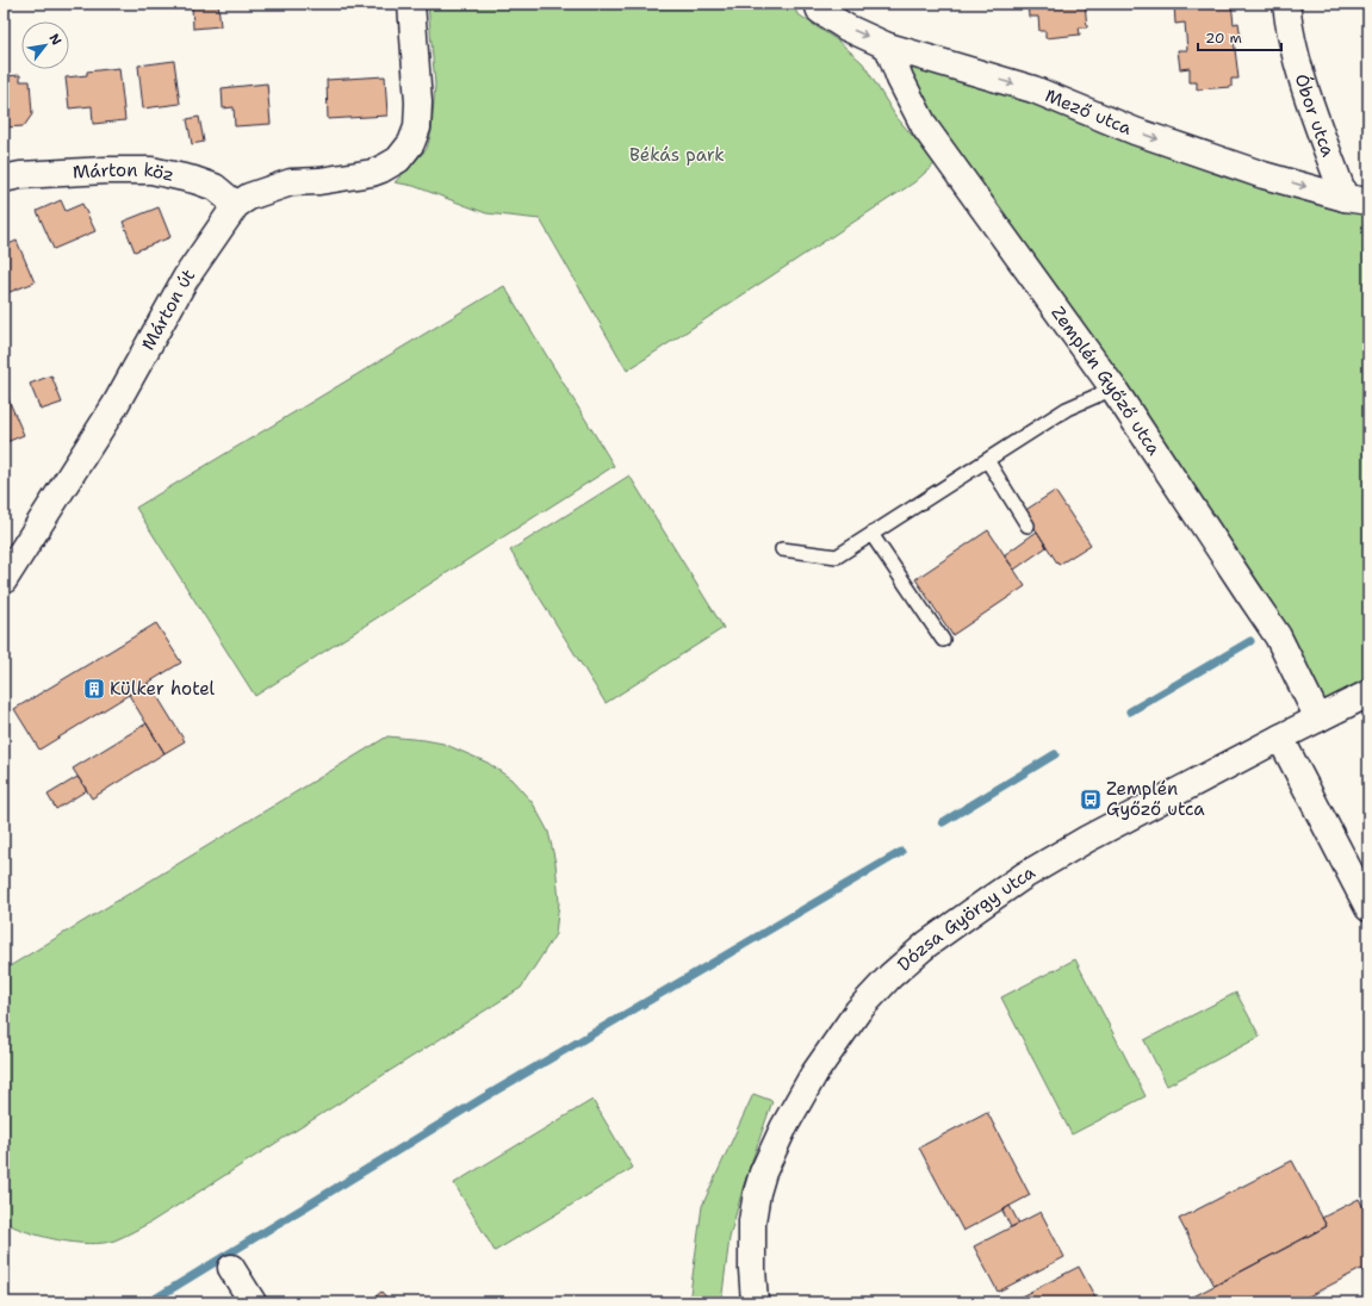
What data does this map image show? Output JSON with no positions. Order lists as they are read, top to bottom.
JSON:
{
  "streets": {
    "street": [
      "Mező utca",
      "Óbor utca",
      "Márton köz",
      "Márton út",
      "Zemplén Győző utca",
      "Dózsa György utca"
    ]
  },
  "crossings": [
    ["Mező utca", "Óbor utca"],
    ["Mező utca", "Zemplén Győző utca"],
    ["Márton köz", "Márton út"],
    ["Zemplén Győző utca", "Dózsa György utca"]
  ],
  "one_way": ["Mező utca"],
  "parks": ["Békás park"],
  "places": {
    "building": ["Külker hotel"],
    "bus stop": ["Zemplén Győző utca"]
  },
  "scale_bar": "20 m",
  "north": "top right"
}
